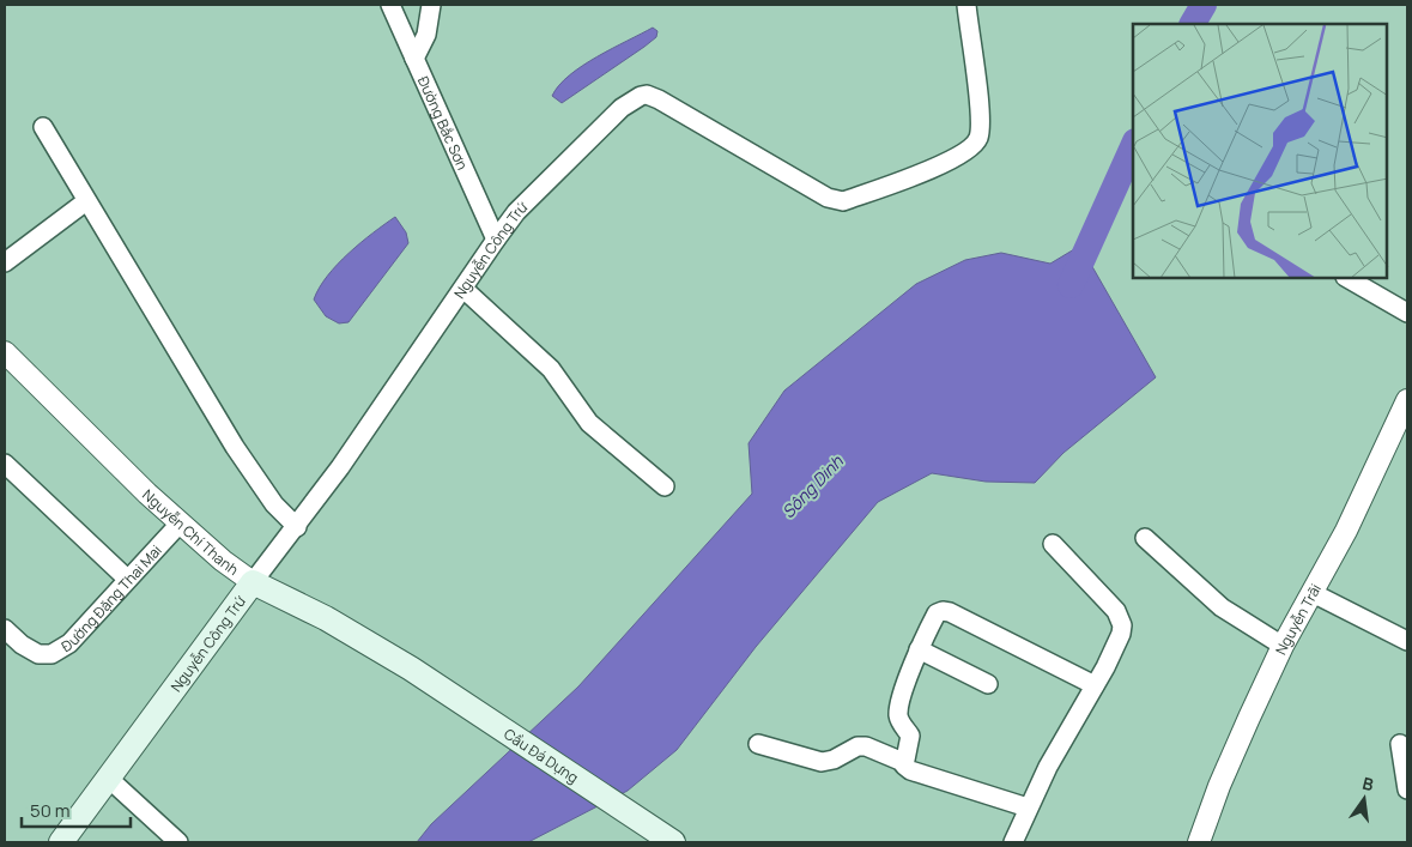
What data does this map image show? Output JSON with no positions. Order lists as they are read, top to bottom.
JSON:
{
  "streets": {
    "main road": ["Nguyễn Công Trứ", "Nguyễn Chí Thanh", "Cầu Đá Dựng"],
    "street": ["Đường Bắc Sơn", "Đường Đặng Thai Mai", "Nguyễn Trãi"]
  },
  "crossings": [
    ["Đường Bắc Sơn", "Nguyễn Công Trứ"],
    ["Nguyễn Công Trứ", "Nguyễn Chí Thanh"],
    ["Nguyễn Chí Thanh", "Đường Đặng Thai Mai"],
    ["Nguyễn Chí Thanh", "Cầu Đá Dựng"]
  ],
  "water": ["Sông Dinh"],
  "scale_bar": "50 m",
  "north": "top"
}
